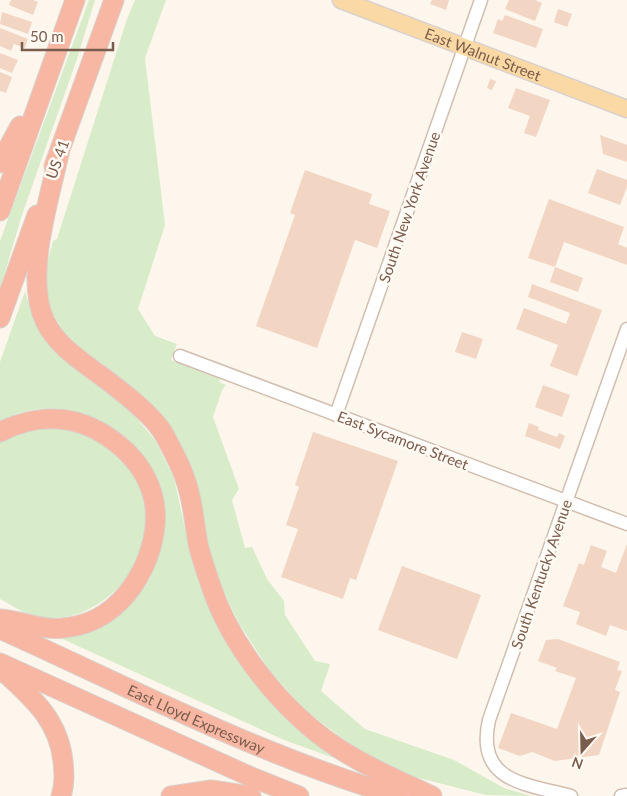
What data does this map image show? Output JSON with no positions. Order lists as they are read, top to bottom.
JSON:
{
  "streets": {
    "highway": ["US 41", "East Lloyd Expressway"],
    "main road": ["East Walnut Street"],
    "street": ["South New York Avenue", "East Sycamore Street", "South Kentucky Avenue"]
  },
  "crossings": [
    ["East Walnut Street", "South New York Avenue"],
    ["South New York Avenue", "East Sycamore Street"],
    ["East Sycamore Street", "South Kentucky Avenue"]
  ],
  "scale_bar": "50 m",
  "north": "bottom"
}
